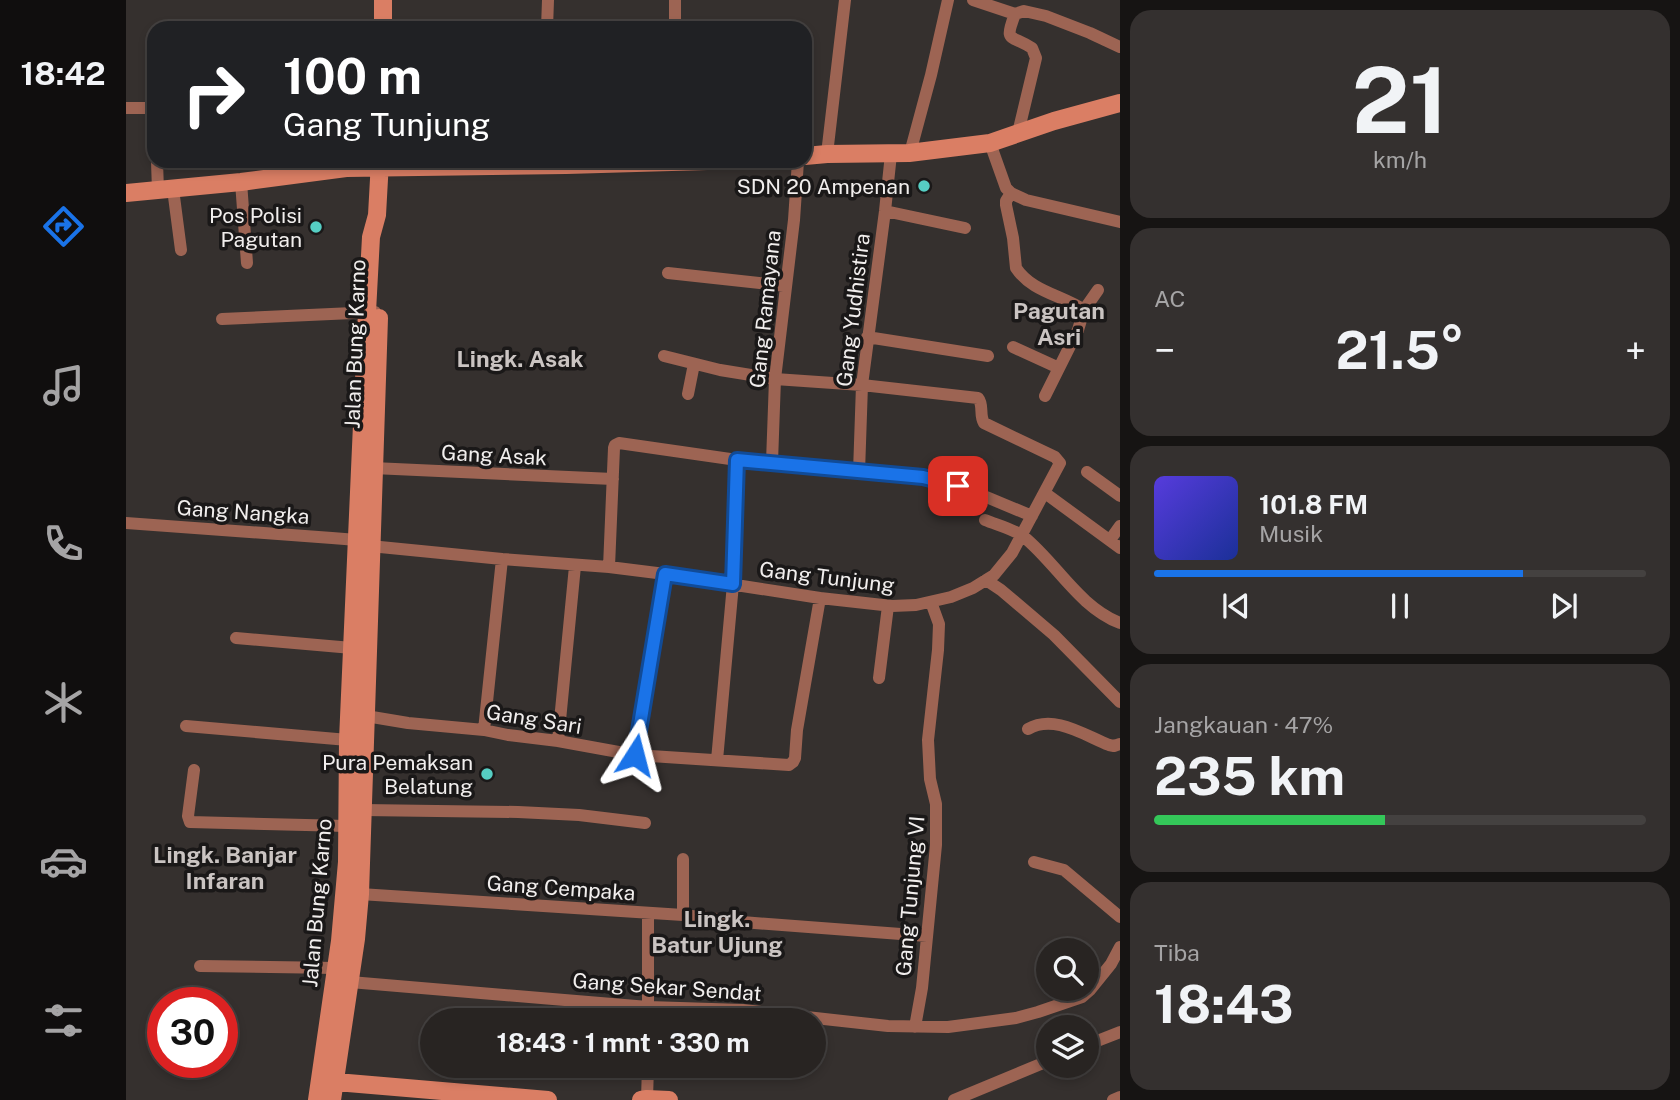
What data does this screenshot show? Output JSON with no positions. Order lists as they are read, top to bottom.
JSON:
{
  "streets": {
    "main road": ["Jalan Bung Karno"],
    "street": [
      "Gang Ramayana",
      "Gang Yudhistira",
      "Gang Asak",
      "Gang Nangka",
      "Gang Tunjung",
      "Gang Sari",
      "Gang Cempaka",
      "Gang Tunjung VI",
      "Gang Sekar Sendat"
    ]
  },
  "crossings": [
    ["Jalan Bung Karno", "Gang Asak"],
    ["Jalan Bung Karno", "Gang Nangka"],
    ["Gang Nangka", "Gang Tunjung"],
    ["Gang Tunjung", "Gang Sari"],
    ["Gang Tunjung", "Gang Tunjung VI"],
    ["Gang Cempaka", "Gang Tunjung VI"],
    ["Gang Tunjung VI", "Gang Sekar Sendat"]
  ],
  "districts": [
    "Pagutan Asri",
    "Lingk. Asak",
    "Lingk. Banjar Infaran",
    "Lingk. Batur Ujung"
  ],
  "places": ["SDN 20 Ampenan", "Pos Polisi Pagutan", "Pura Pemaksan Belatung"],
  "page": {
    "tabs": "18:42",
    "tile": [
      ["21", "km/h"],
      "AC",
      ["Jangkauan · 47%", "235 km"],
      ["Tiba", "18:43"]
    ],
    "turn": ["100 m", "Gang Tunjung"],
    "heat": ["−", "21.5°", "+"],
    "song": ["101.8 FM", "Musik"],
    "limit": "30",
    "trip": "18:43 · 1 mnt · 330 m"
  }
}
